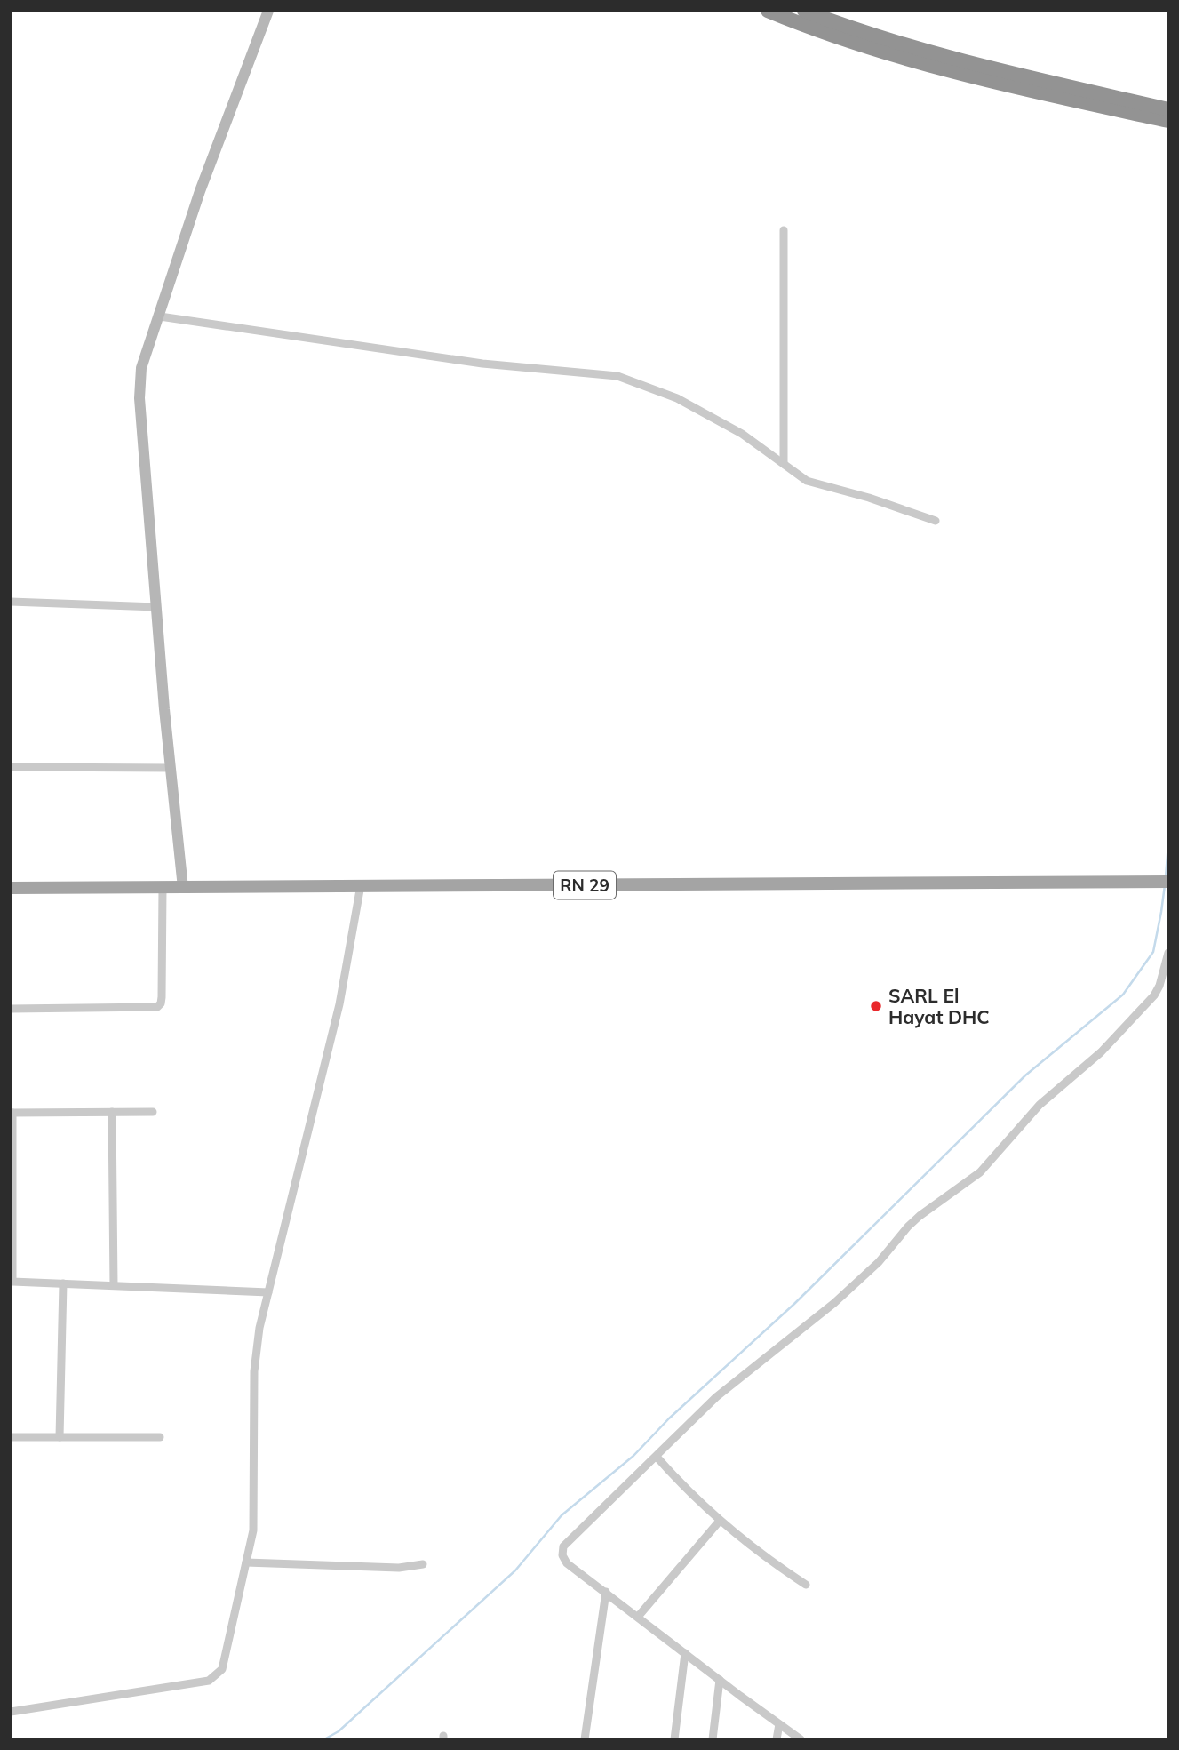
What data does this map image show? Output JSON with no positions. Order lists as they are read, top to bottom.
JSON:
{
  "streets": {
    "main road": ["RN 29"]
  },
  "places": ["SARL El Hayat DHC"]
}
